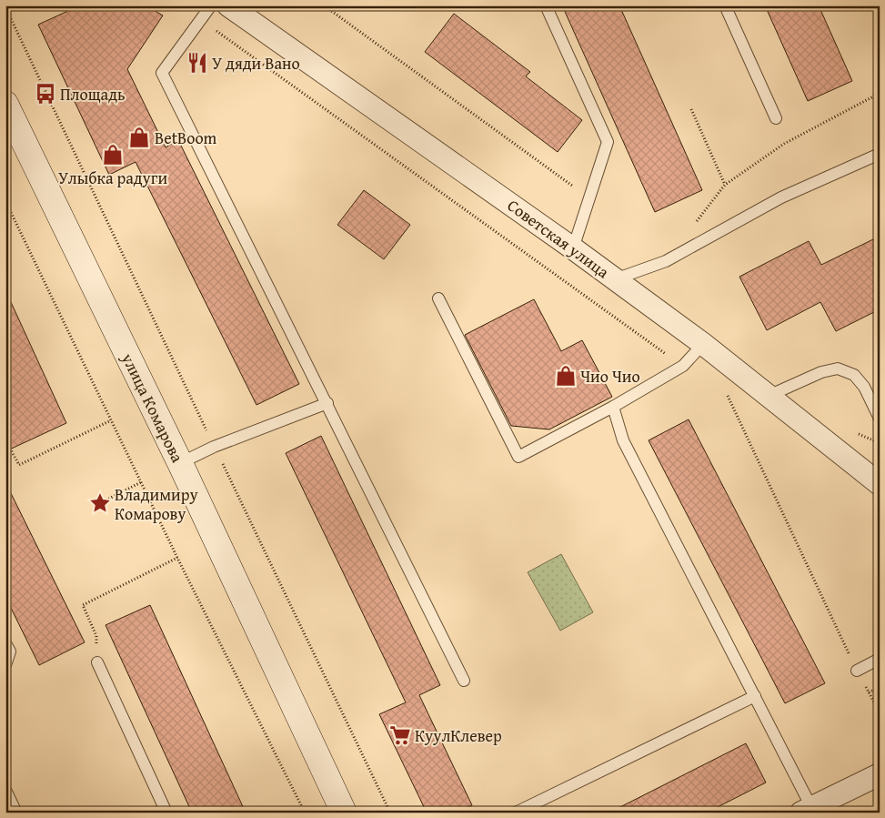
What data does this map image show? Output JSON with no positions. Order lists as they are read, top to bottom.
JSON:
{
  "streets": {
    "main road": ["улица Комарова"],
    "street": ["Советская улица"]
  },
  "places": {
    "restaurant": ["У дяди Вано"],
    "bus stop": ["Площадь"],
    "shop": ["BetBoom", "Улыбка радуги", "Чио Чио"],
    "place": ["Владимиру Комарову"],
    "supermarket": ["КуулКлевер"]
  }
}
